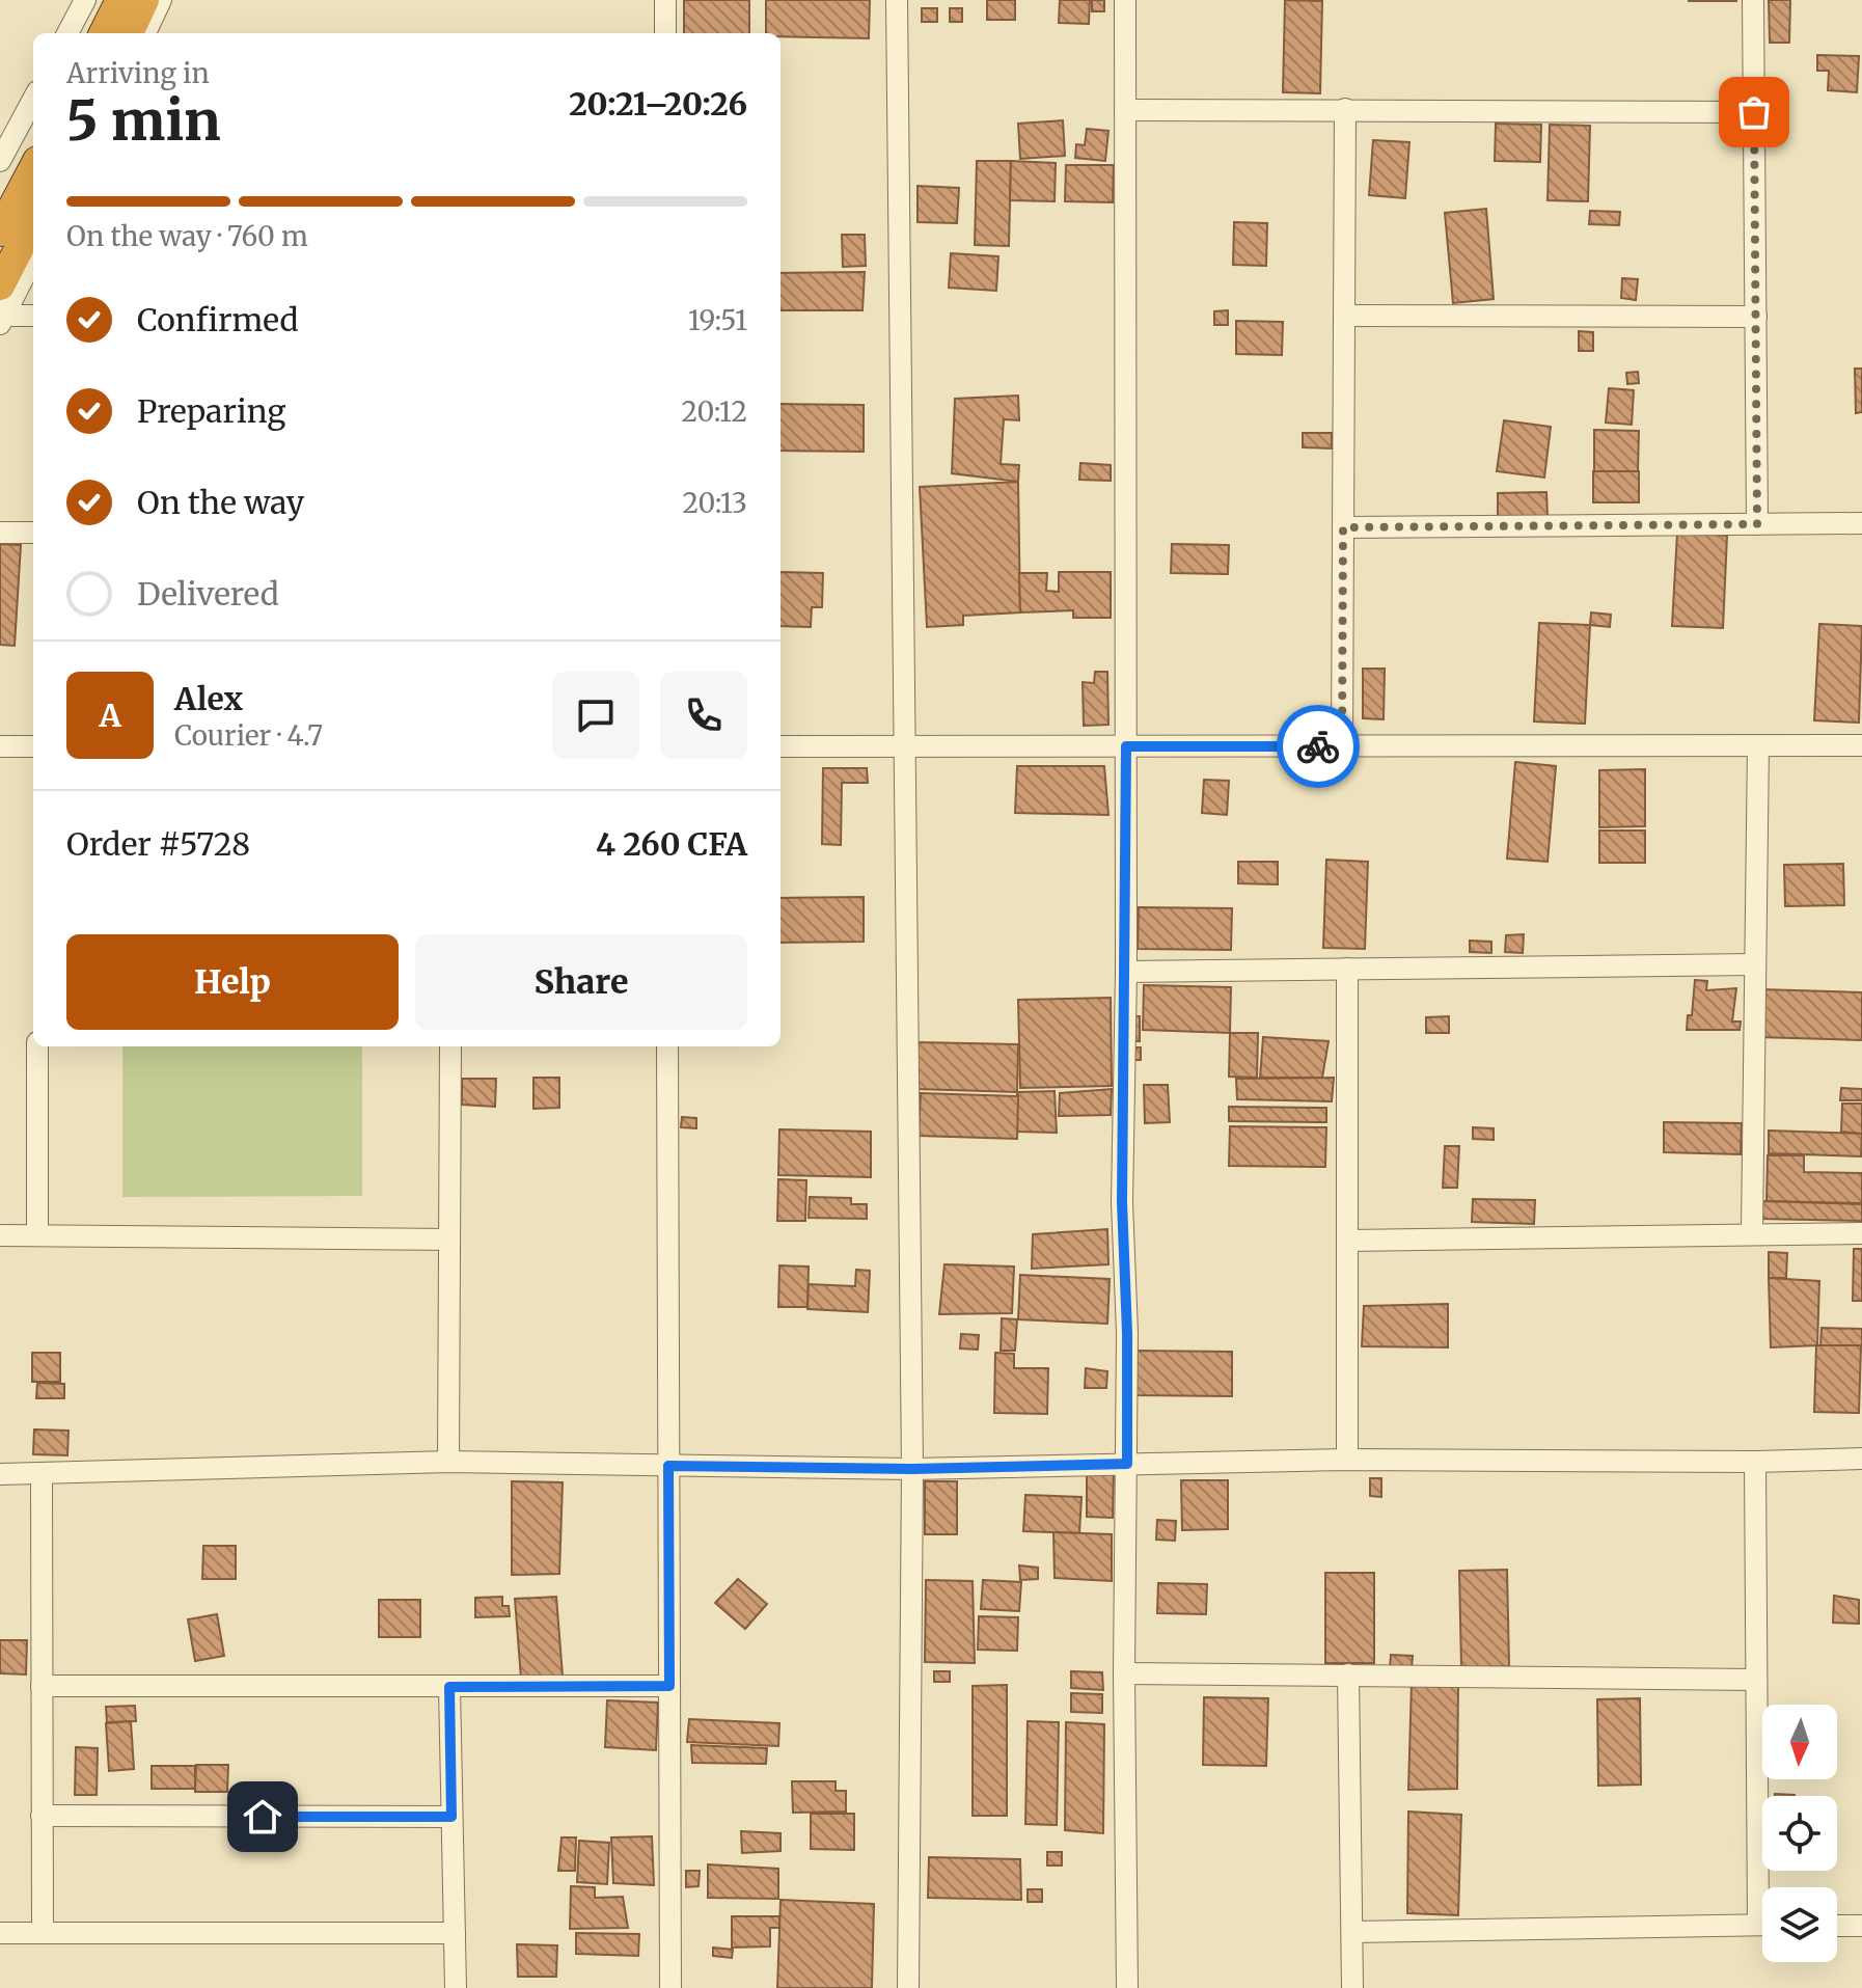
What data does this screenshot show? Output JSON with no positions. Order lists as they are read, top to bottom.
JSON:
{
  "north": "bottom",
  "page": {
    "heading": ["5 min", "Arriving in", "20:21–20:26"],
    "panel": [
      "Alex",
      "Courier · 4.7",
      "Order #5728",
      "4 260 CFA"
    ],
    "bar": "On the way · 760 m",
    "list": [
      ["Confirmed", "19:51"],
      ["Preparing", "20:12"],
      ["On the way", "20:13"],
      "Delivered"
    ],
    "round": "A",
    "buttons": ["Help", "Share"]
  }
}
